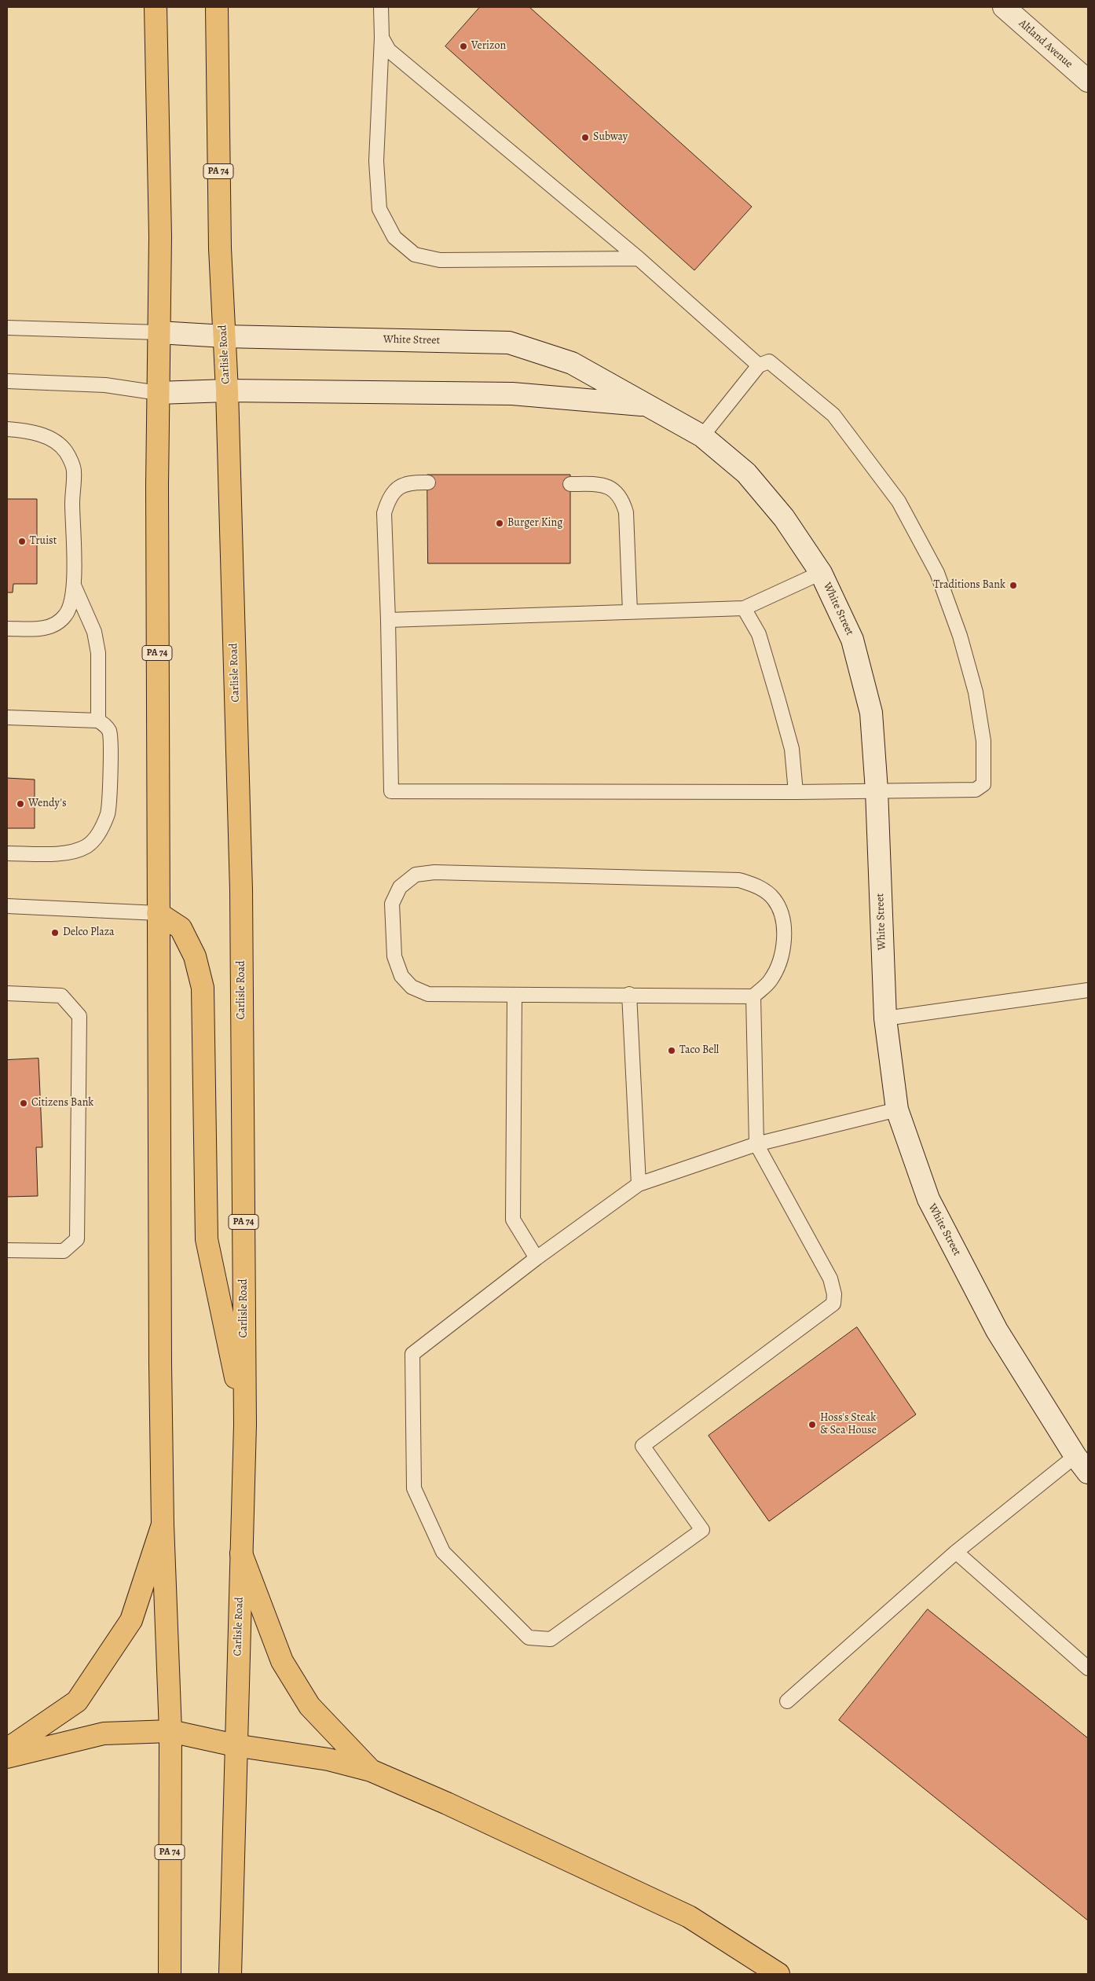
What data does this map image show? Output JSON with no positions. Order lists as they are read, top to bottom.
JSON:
{
  "streets": {
    "main road": ["PA 74", "Carlisle Road"],
    "street": ["Altland Avenue", "White Street"]
  },
  "crossings": [
    ["PA 74", "White Street"],
    ["White Street", "Carlisle Road"]
  ],
  "places": [
    "Verizon",
    "Subway",
    "Burger King",
    "Truist",
    "Traditions Bank",
    "Wendy's",
    "Delco Plaza",
    "Taco Bell",
    "Citizens Bank",
    "Hoss's Steak & Sea House"
  ]
}
